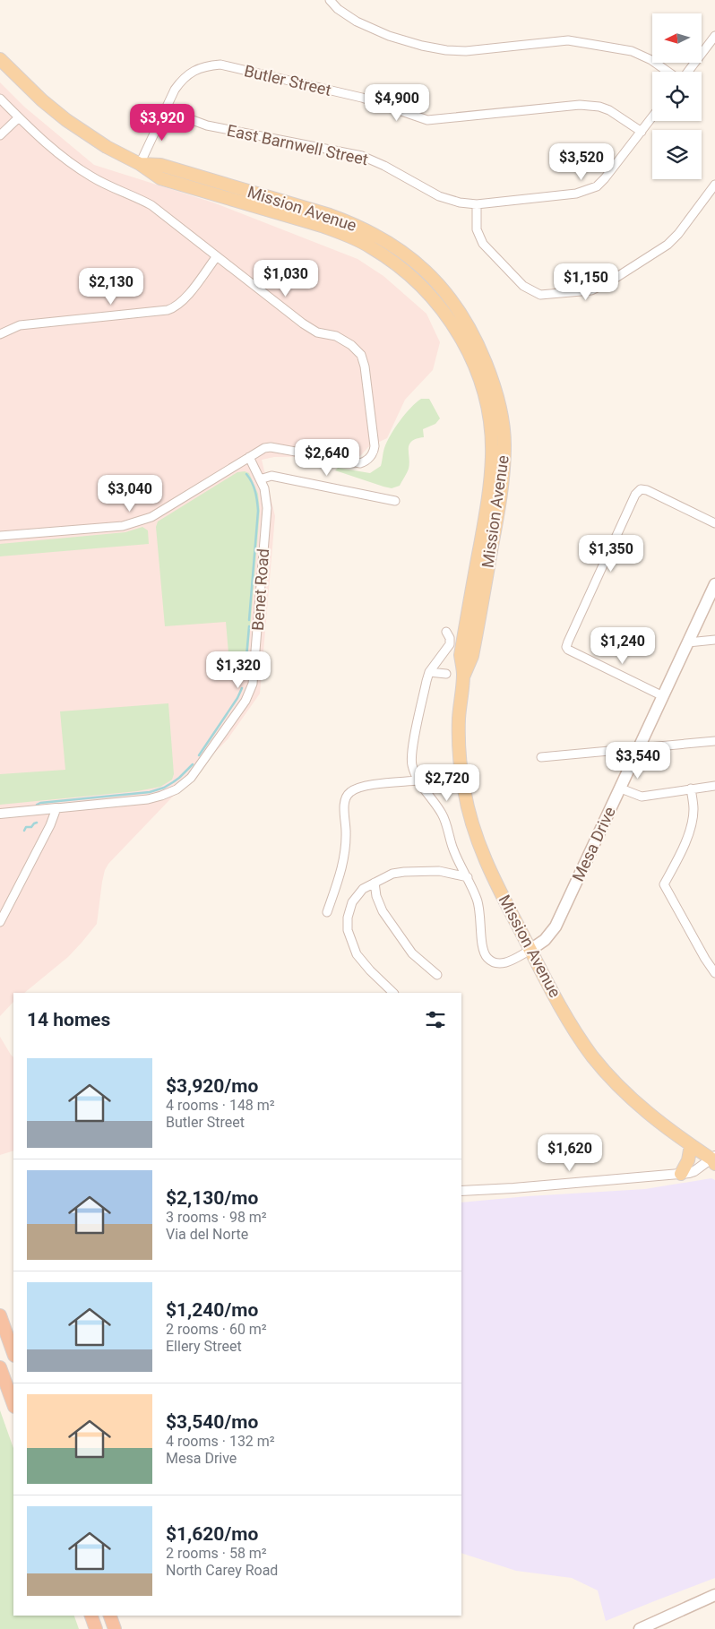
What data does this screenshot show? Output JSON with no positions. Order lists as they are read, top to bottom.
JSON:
{
  "streets": {
    "main road": ["Mission Avenue", "Mesa Drive"],
    "street": ["Butler Street", "East Barnwell Street", "Benet Road"]
  },
  "crossings": [
    ["Butler Street", "East Barnwell Street"],
    ["Butler Street", "Mission Avenue"],
    ["Mission Avenue", "Mesa Drive"]
  ],
  "north": "left",
  "page": {
    "price": [
      "$4,900",
      "$3,920",
      "$3,520",
      "$1,030",
      "$1,150",
      "$2,130",
      "$2,640",
      "$3,040",
      "$1,350",
      "$1,240",
      "$1,320",
      "$3,540",
      "$2,720",
      "$1,620"
    ],
    "heading": "14 homes",
    "list": [
      {
        "name": "$3,920/mo",
        "note": "4 rooms · 148 m² · Butler Street"
      },
      {
        "name": "$2,130/mo",
        "note": "3 rooms · 98 m² · Via del Norte"
      },
      {
        "name": "$1,240/mo",
        "note": "2 rooms · 60 m² · Ellery Street"
      },
      {
        "name": "$3,540/mo",
        "note": "4 rooms · 132 m² · Mesa Drive"
      },
      {
        "name": "$1,620/mo",
        "note": "2 rooms · 58 m² · North Carey Road"
      }
    ]
  }
}
